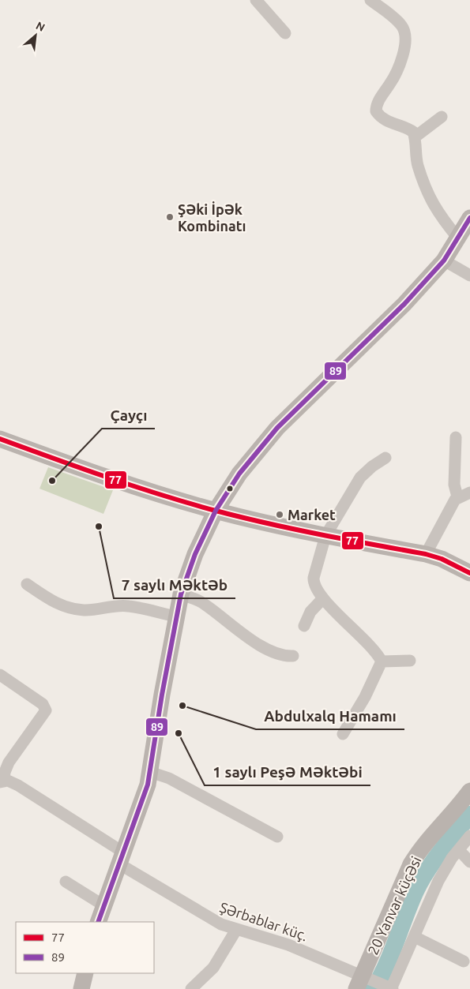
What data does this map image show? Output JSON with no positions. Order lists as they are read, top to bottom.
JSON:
{
  "streets": {
    "street": ["20 Yanvar küçəsi", "Şərbablar küç."]
  },
  "crossings": [
    ["20 Yanvar küçəsi", "Şərbablar küç."]
  ],
  "places": [
    "Şəki İpək Kombinatı",
    "Çayçı",
    "Market",
    "7 saylı Məktəb",
    "Abdulxalq Hamamı",
    "1 saylı Peşə Məktəbi"
  ],
  "lines": ["transit line 89", "transit line 77"],
  "legend": ["77", "89"],
  "north": "top right"
}
